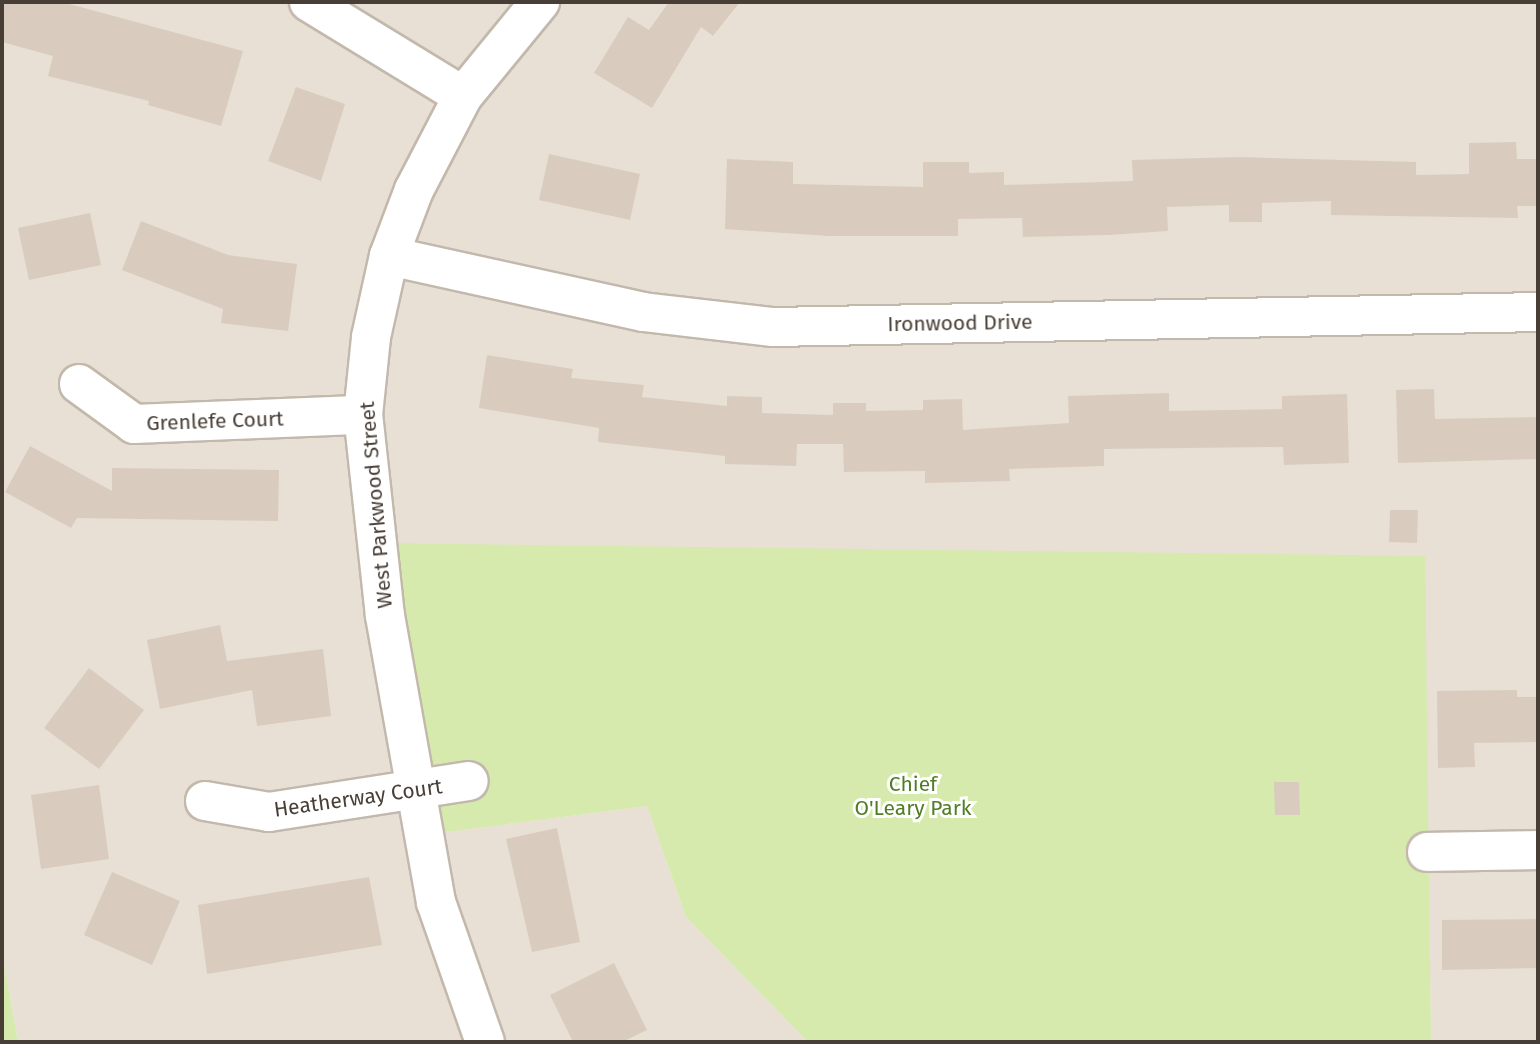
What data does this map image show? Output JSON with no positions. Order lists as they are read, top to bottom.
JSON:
{
  "streets": {
    "street": [
      "Ironwood Drive",
      "Grenlefe Court",
      "West Parkwood Street",
      "Heatherway Court"
    ]
  },
  "crossings": [
    ["Ironwood Drive", "West Parkwood Street"],
    ["Grenlefe Court", "West Parkwood Street"],
    ["West Parkwood Street", "Heatherway Court"]
  ],
  "parks": ["Chief O'Leary Park"]
}
